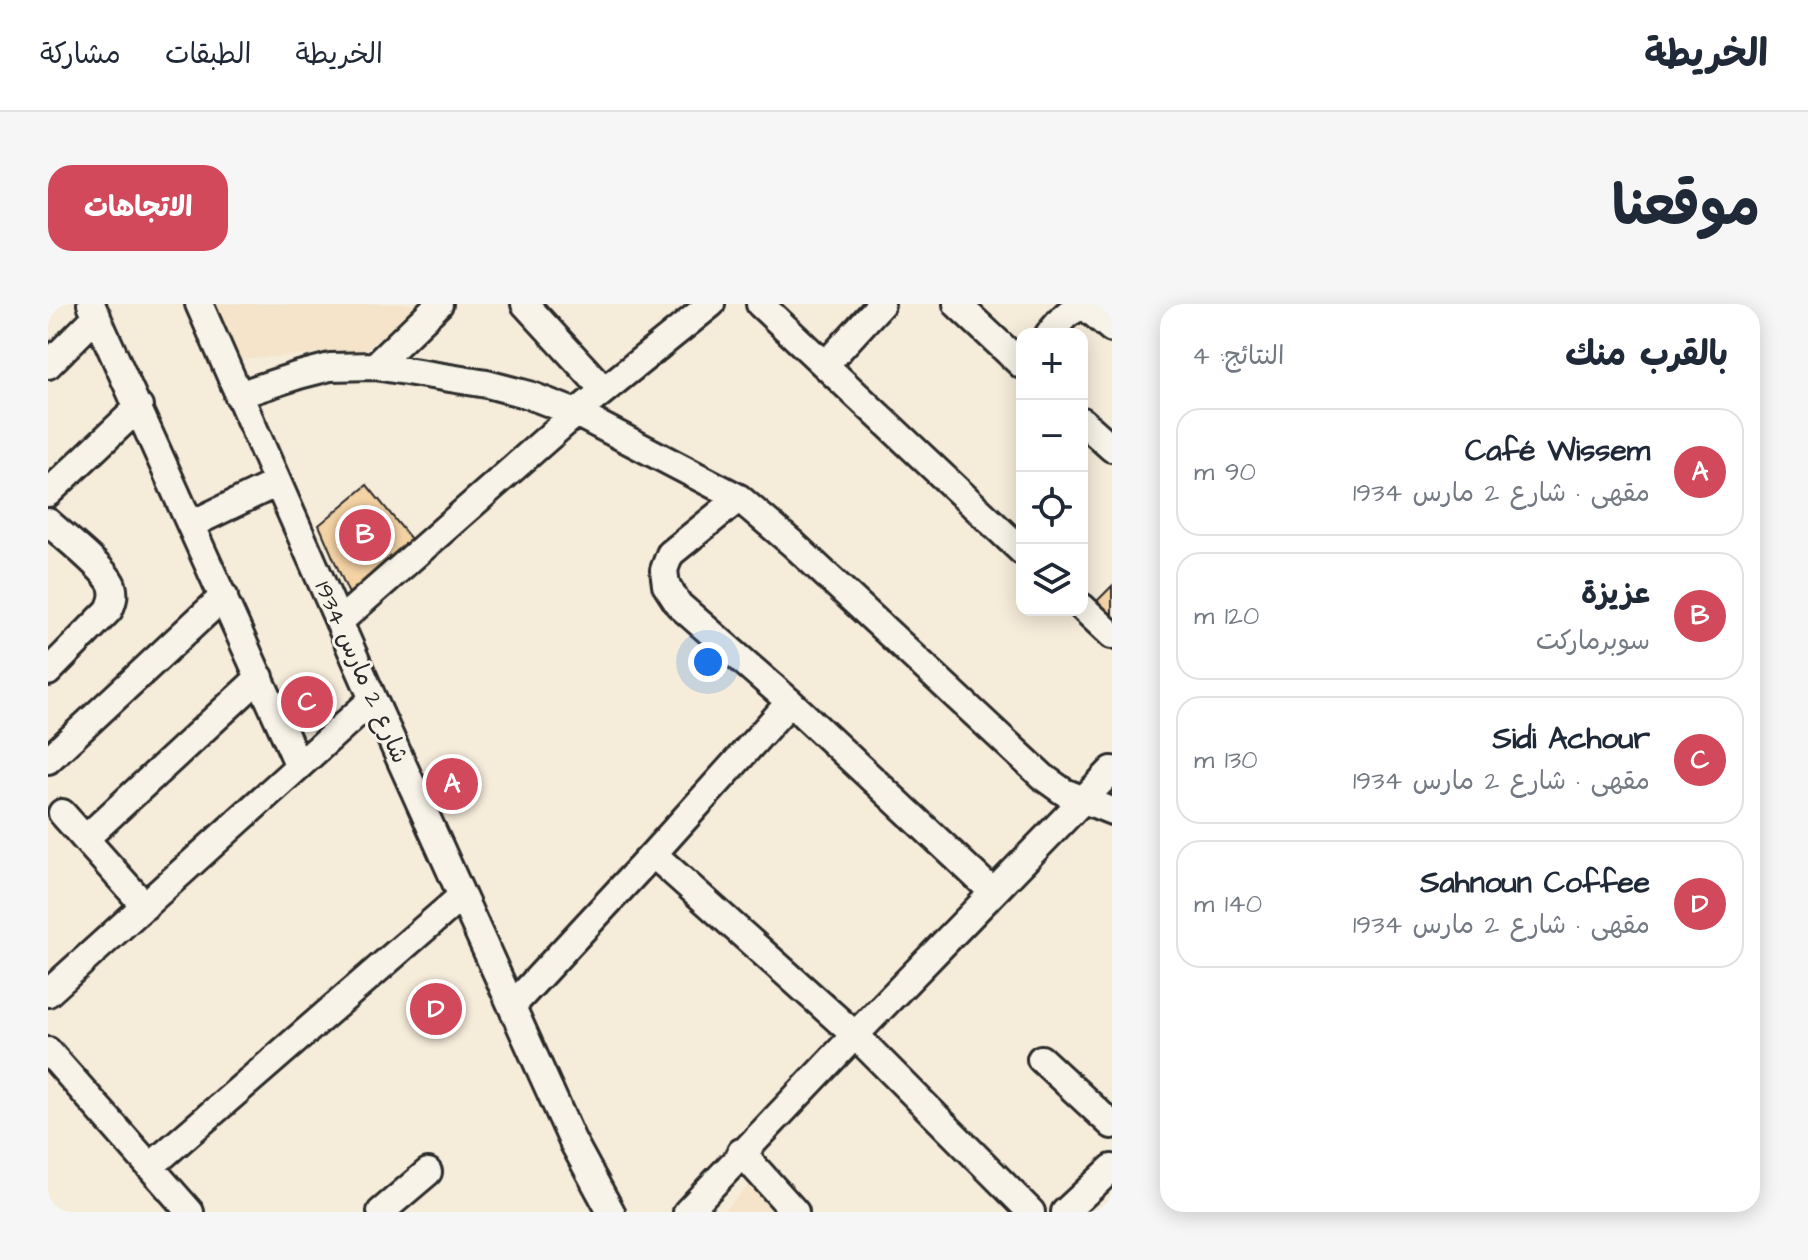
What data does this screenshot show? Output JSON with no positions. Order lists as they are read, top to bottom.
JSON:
{
  "streets": {
    "street": ["شارع 2 مارس 1934"]
  },
  "page": {
    "header": "الخريطة",
    "nav": ["الخريطة", "الطبقات", "مشاركة"],
    "title": "موقعنا",
    "buttons": "الاتجاهات",
    "heading": ["بالقرب منك", "النتائج: 4"],
    "map_buttons": ["+", "−"],
    "list": [
      {
        "mark": "A",
        "name": "Café Wissem",
        "note": "مقهى · شارع 2 مارس 1934",
        "value": "90 m"
      },
      {
        "mark": "B",
        "name": "عزيزة",
        "note": "سوبرماركت",
        "value": "120 m"
      },
      {
        "mark": "C",
        "name": "Sidi Achour",
        "note": "مقهى · شارع 2 مارس 1934",
        "value": "130 m"
      },
      {
        "mark": "D",
        "name": "Sahnoun Coffee",
        "note": "مقهى · شارع 2 مارس 1934",
        "value": "140 m"
      }
    ],
    "pins": [
      "B",
      "C",
      "A",
      "D"
    ]
  }
}
